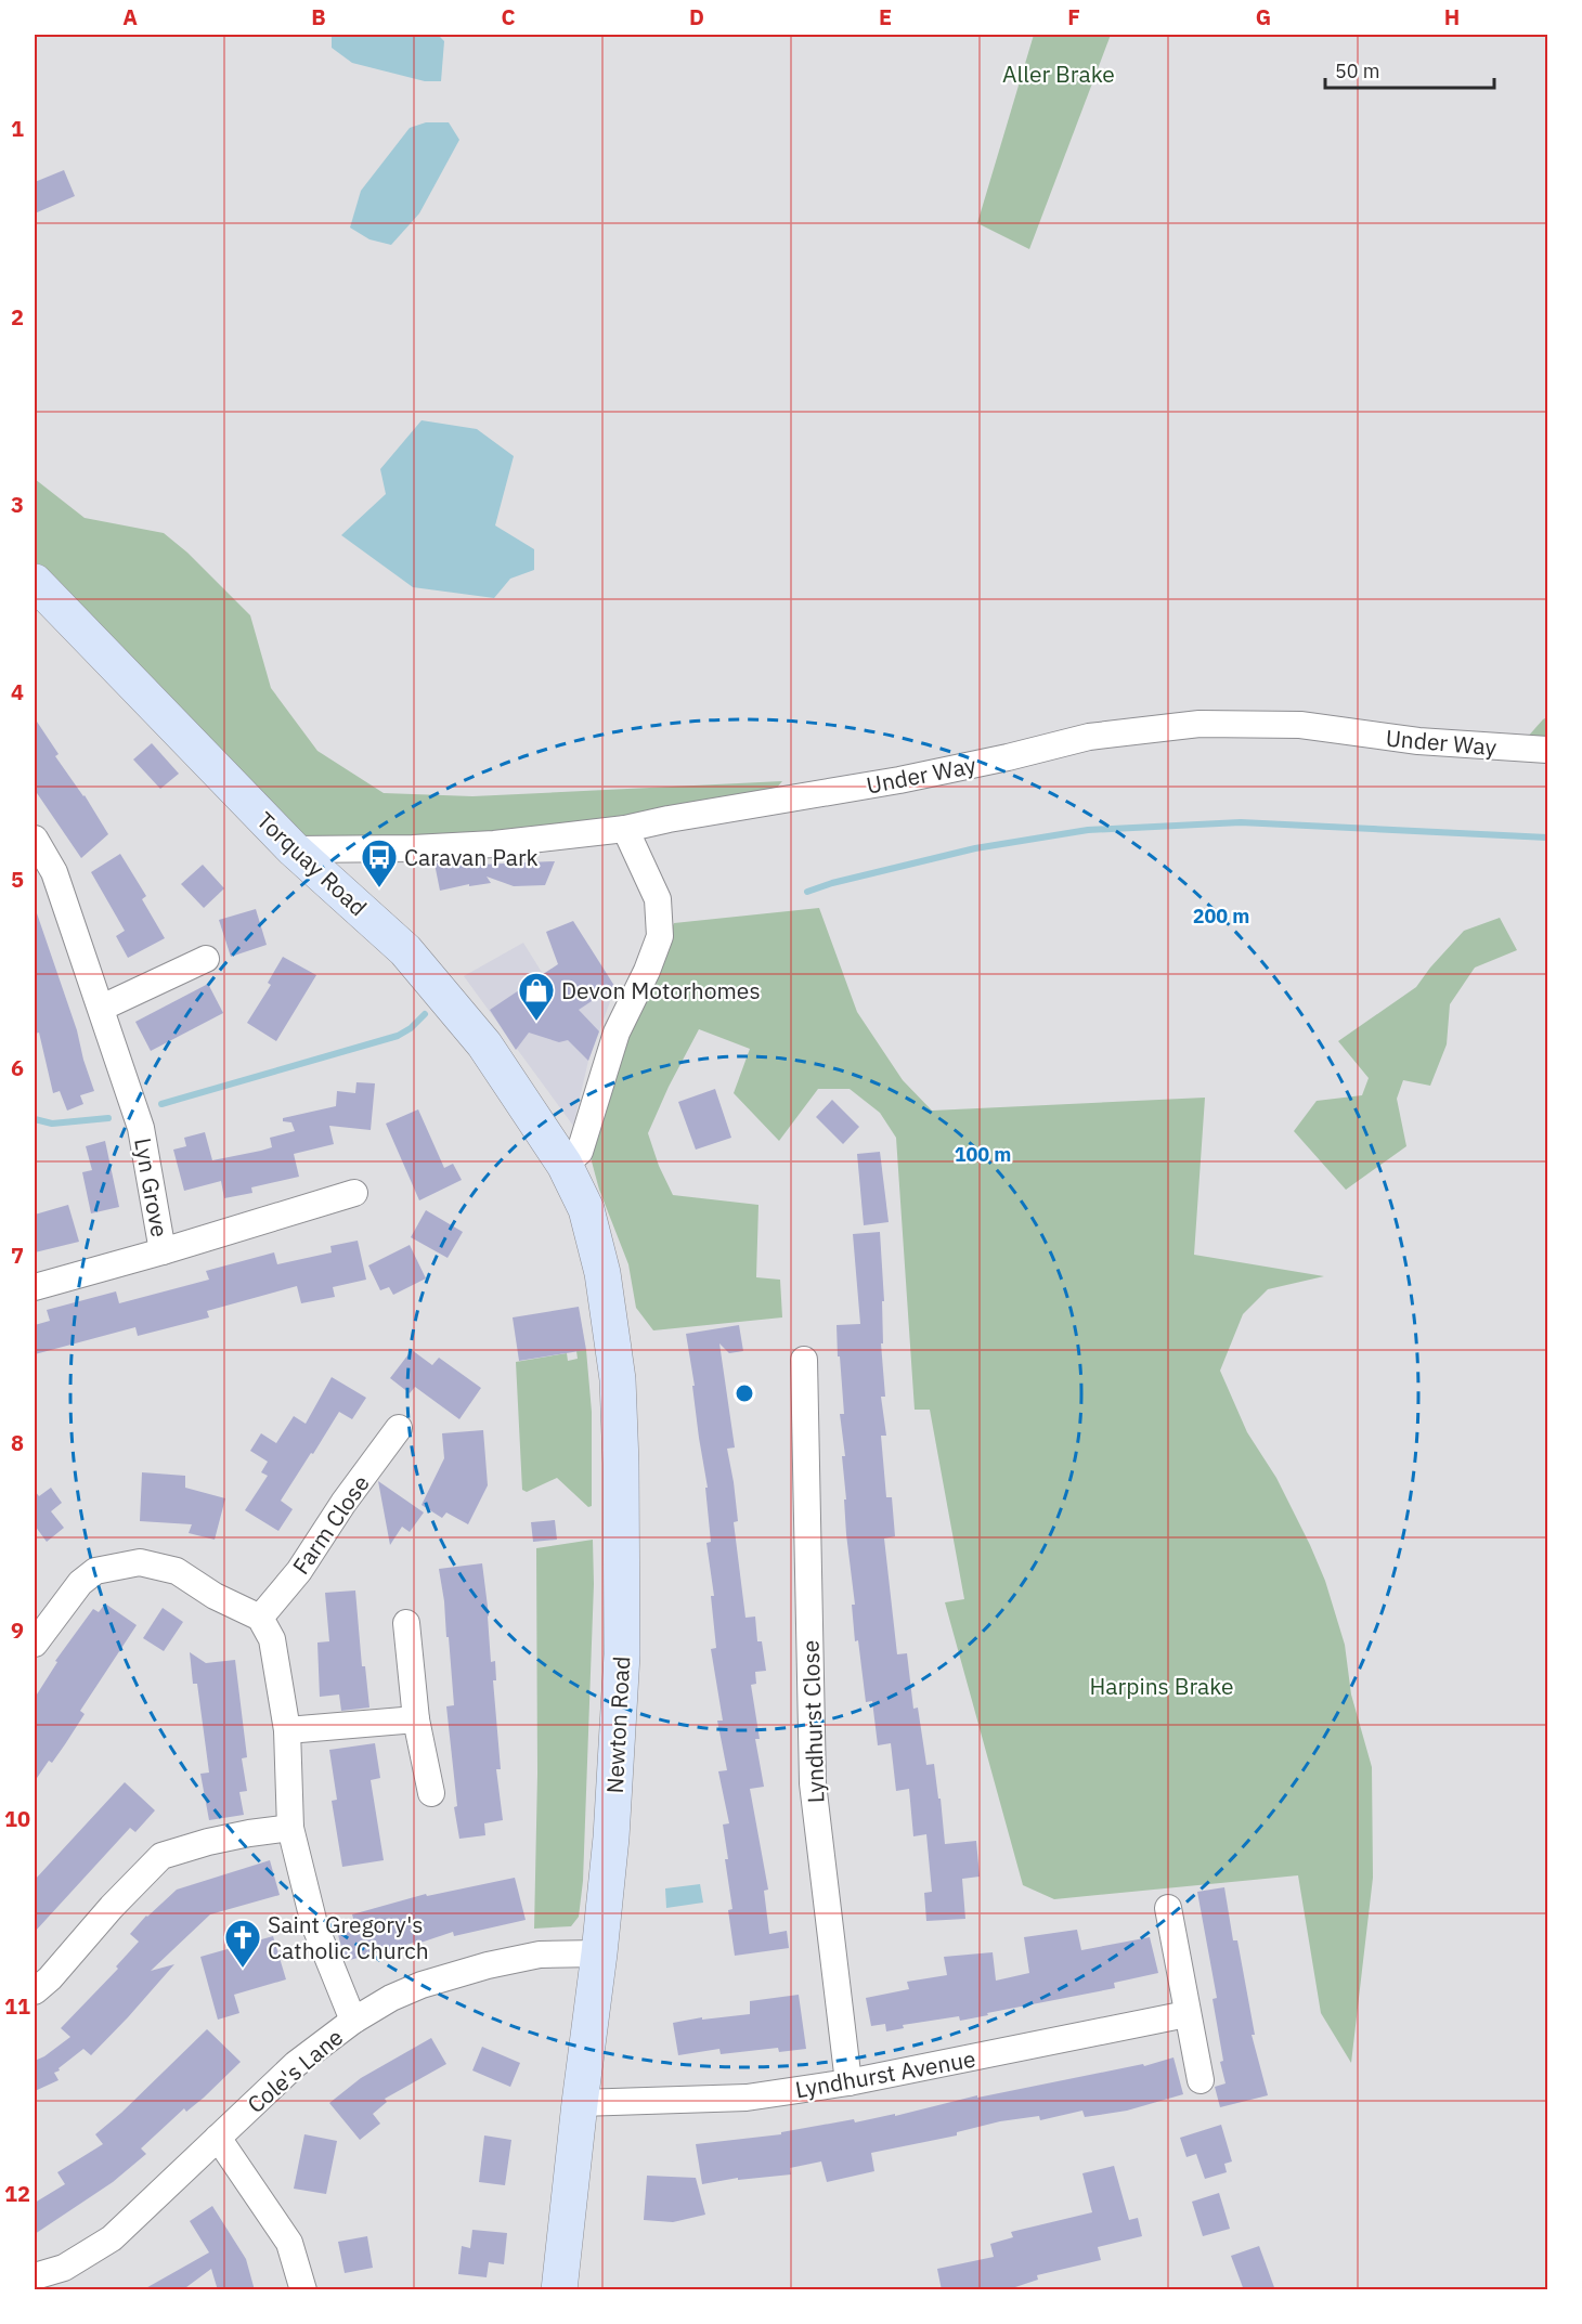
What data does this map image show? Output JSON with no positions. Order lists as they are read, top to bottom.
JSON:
{
  "streets": {
    "street": [
      "Under Way",
      "Torquay Road",
      "Lyn Grove",
      "Farm Close",
      "Lyndhurst Close",
      "Newton Road",
      "Cole's Lane",
      "Lyndhurst Avenue"
    ]
  },
  "crossings": [
    ["Under Way", "Torquay Road"],
    ["Torquay Road", "Newton Road"],
    ["Lyndhurst Close", "Lyndhurst Avenue"],
    ["Newton Road", "Cole's Lane"],
    ["Newton Road", "Lyndhurst Avenue"]
  ],
  "parks": ["Aller Brake", "Harpins Brake"],
  "places": {
    "bus stop": ["Caravan Park"],
    "shop": ["Devon Motorhomes"],
    "church": ["Saint Gregory's Catholic Church"]
  },
  "scale_bar": "50 m",
  "grid": {
    "columns": [
      "A",
      "B",
      "C",
      "D",
      "E",
      "F",
      "G",
      "H"
    ],
    "rows": [
      "1",
      "2",
      "3",
      "4",
      "5",
      "6",
      "7",
      "8",
      "9",
      "10",
      "11",
      "12"
    ]
  },
  "rings": ["200 m", "100 m"]
}
